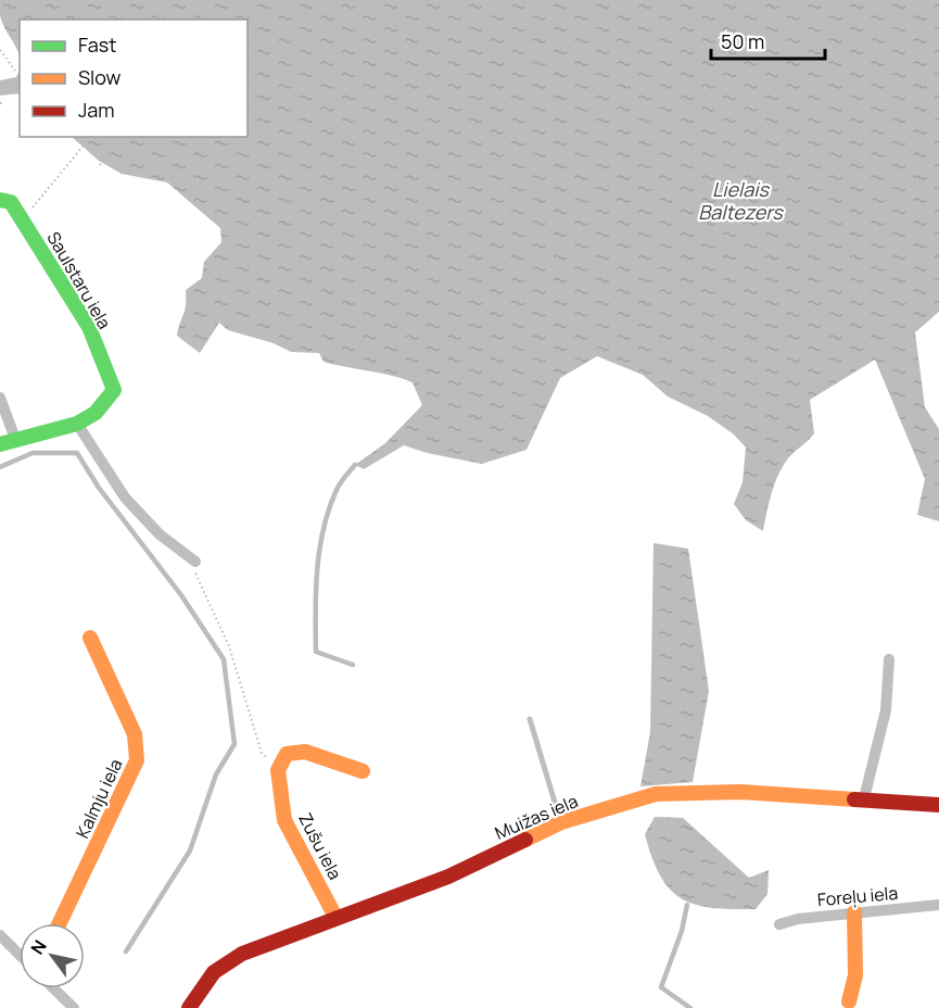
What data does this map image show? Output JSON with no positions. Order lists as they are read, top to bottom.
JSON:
{
  "streets": {
    "street": [
      "Saulstaru iela",
      "Kalmju iela",
      "Muižas iela",
      "Zušu iela",
      "Foreļu iela"
    ]
  },
  "crossings": [
    ["Muižas iela", "Zušu iela"]
  ],
  "water": ["Lielais Baltezers"],
  "legend": ["Fast", "Slow", "Jam"],
  "scale_bar": "50 m",
  "north": "top left"
}
